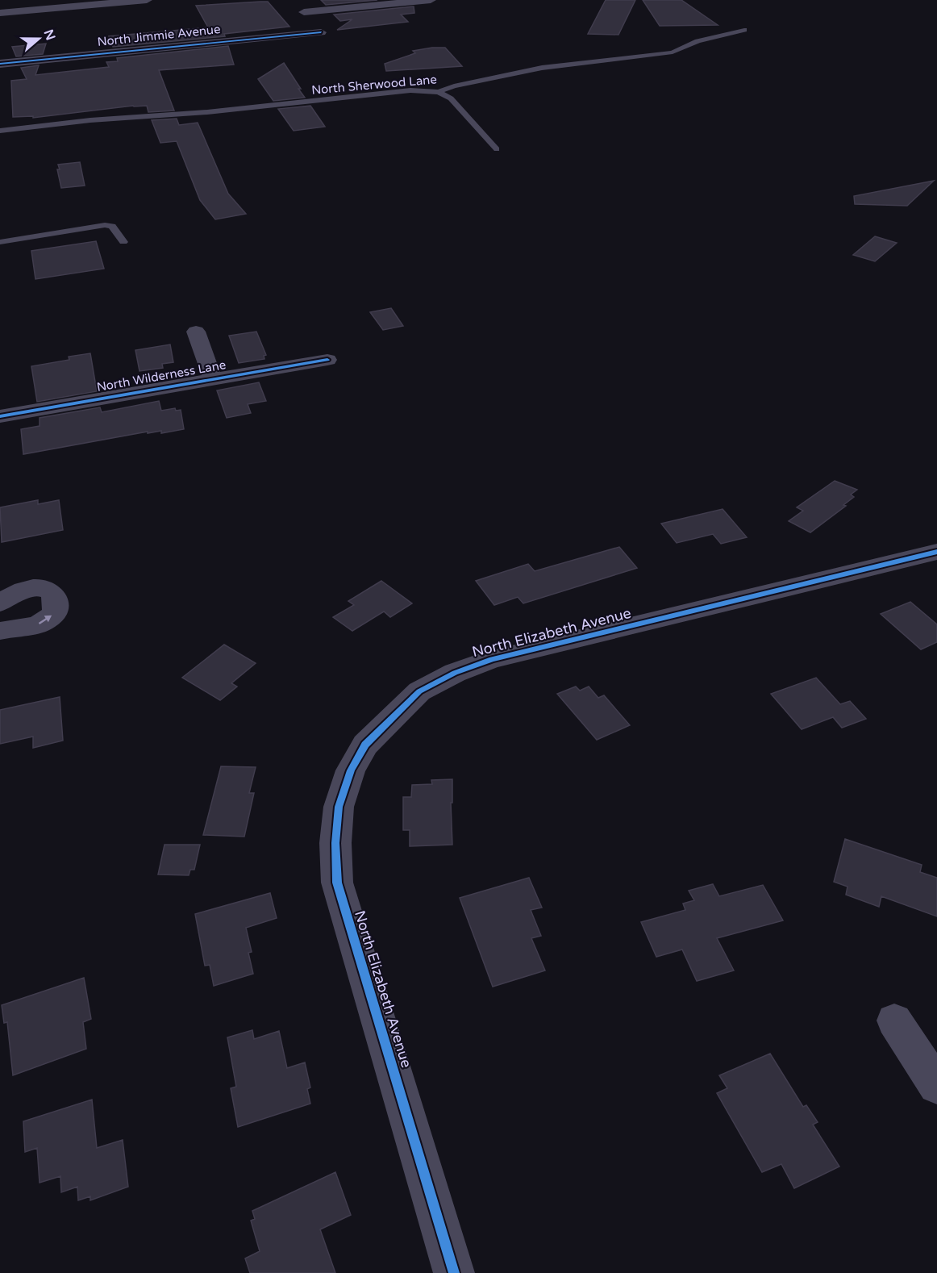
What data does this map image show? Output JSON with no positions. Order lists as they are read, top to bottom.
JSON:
{
  "streets": {
    "street": ["North Jimmie Avenue", "North Wilderness Lane", "North Elizabeth Avenue"],
    "lane": ["North Sherwood Lane"]
  },
  "north": "right"
}
